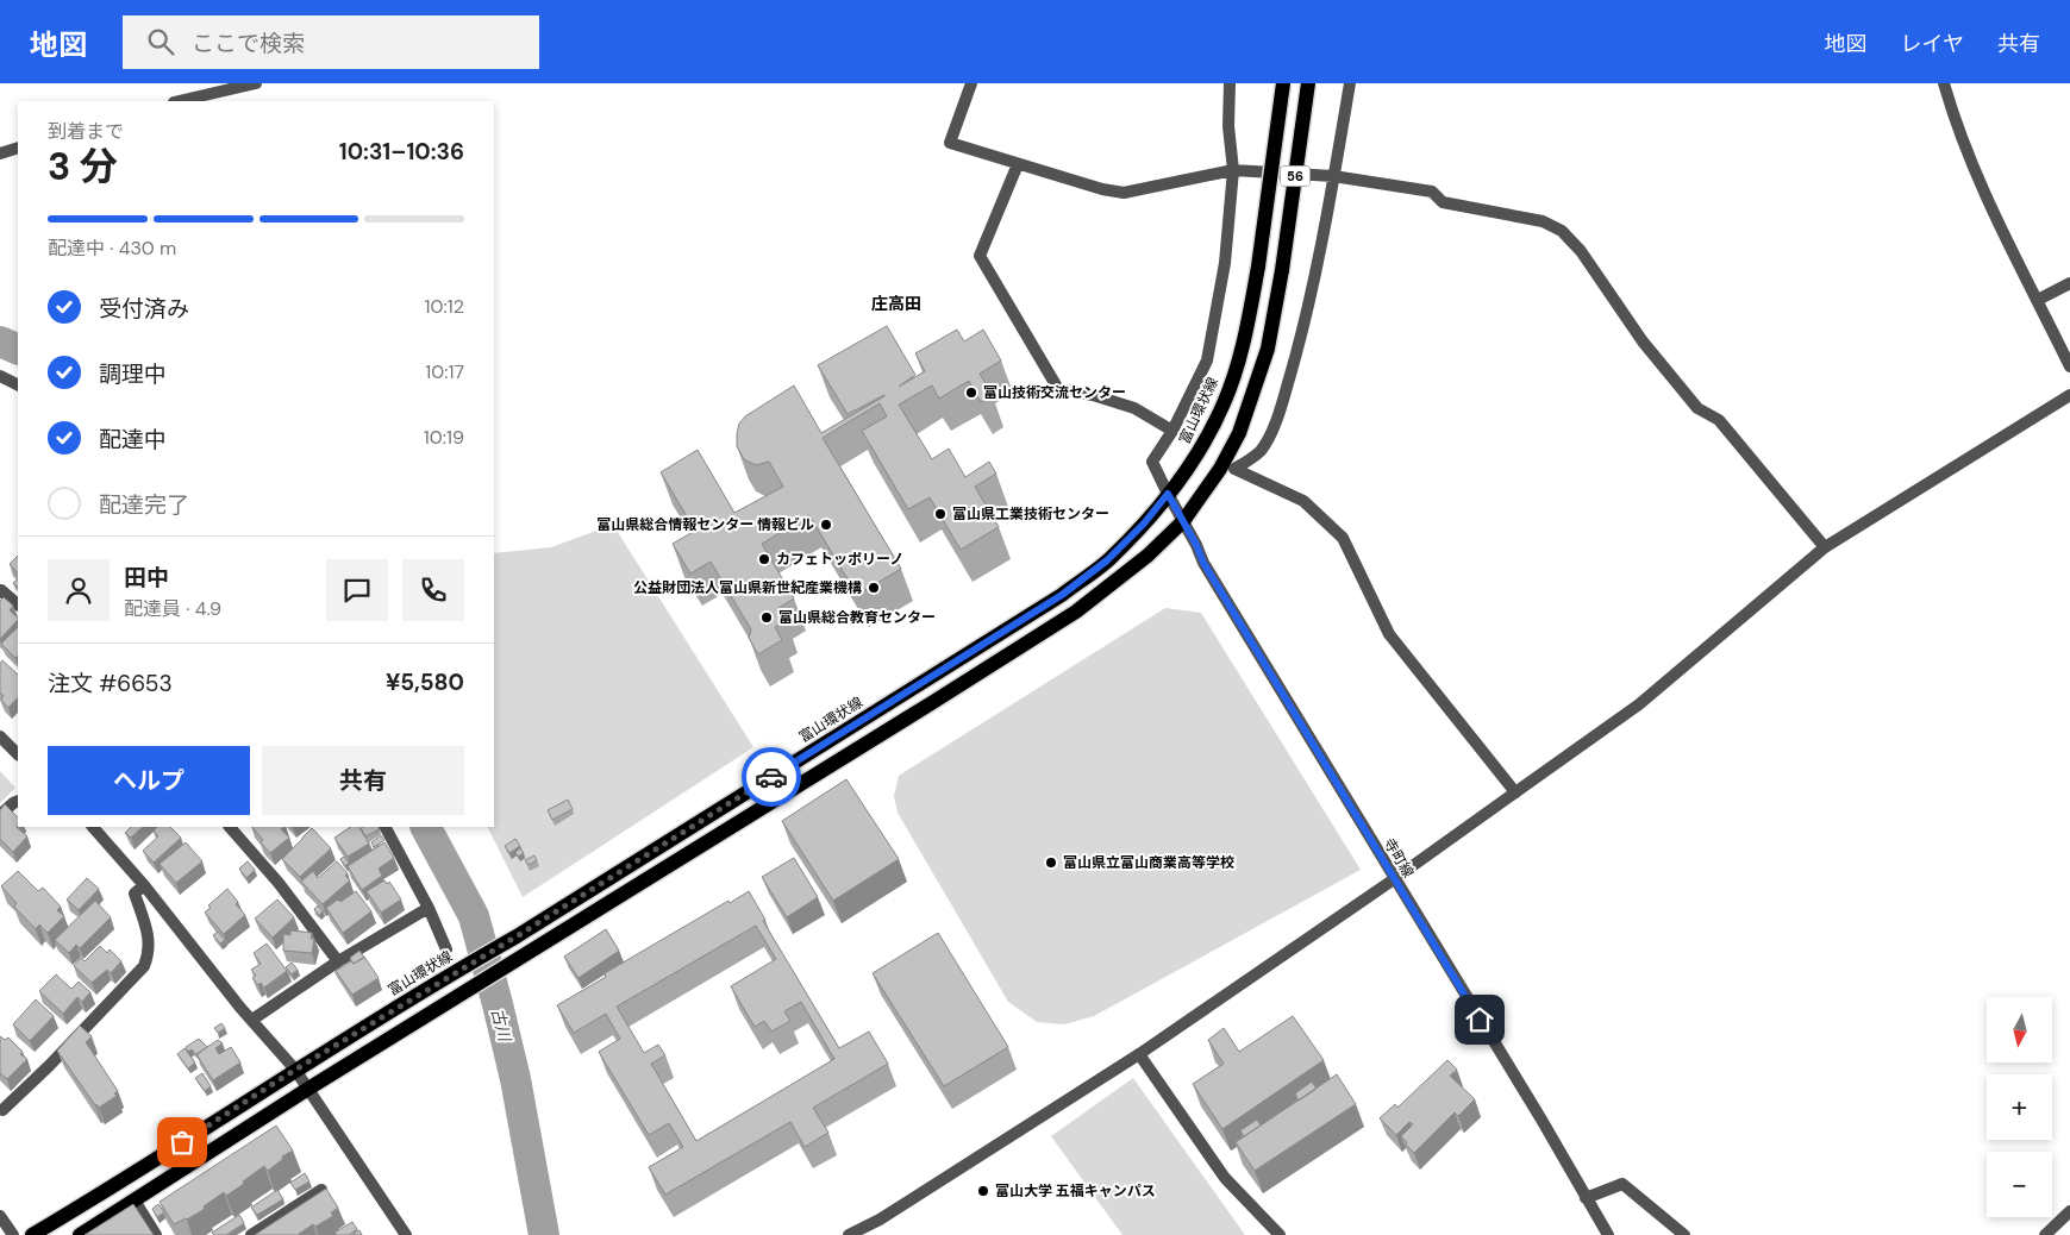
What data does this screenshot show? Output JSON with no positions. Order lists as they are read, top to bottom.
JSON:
{
  "streets": {
    "main road": ["56", "富山環状線"],
    "street": ["寺町線"]
  },
  "crossings": [
    ["56", "寺町線"],
    ["富山環状線", "寺町線"]
  ],
  "districts": ["庄高田"],
  "water": ["古川"],
  "places": [
    "富山技術交流センター",
    "富山県工業技術センター",
    "富山県総合情報センター 情報ビル",
    "カフェトッポリーノ",
    "公益財団法人富山県新世紀産業機構",
    "富山県総合教育センター",
    "富山県立富山商業高等学校",
    "富山大学 五福キャンパス"
  ],
  "north": "bottom",
  "page": {
    "header": "地図",
    "search": "ここで検索",
    "nav": ["地図", "レイヤ", "共有"],
    "heading": ["3 分", "到着まで", "10:31–10:36"],
    "panel": [
      "田中",
      "配達員 · 4.9",
      "注文 #6653",
      "¥5,580"
    ],
    "bar": "配達中 · 430 m",
    "list": [
      ["受付済み", "10:12"],
      ["調理中", "10:17"],
      ["配達中", "10:19"],
      "配達完了"
    ],
    "buttons": ["ヘルプ", "共有"],
    "map_buttons": ["+", "−"]
  }
}
